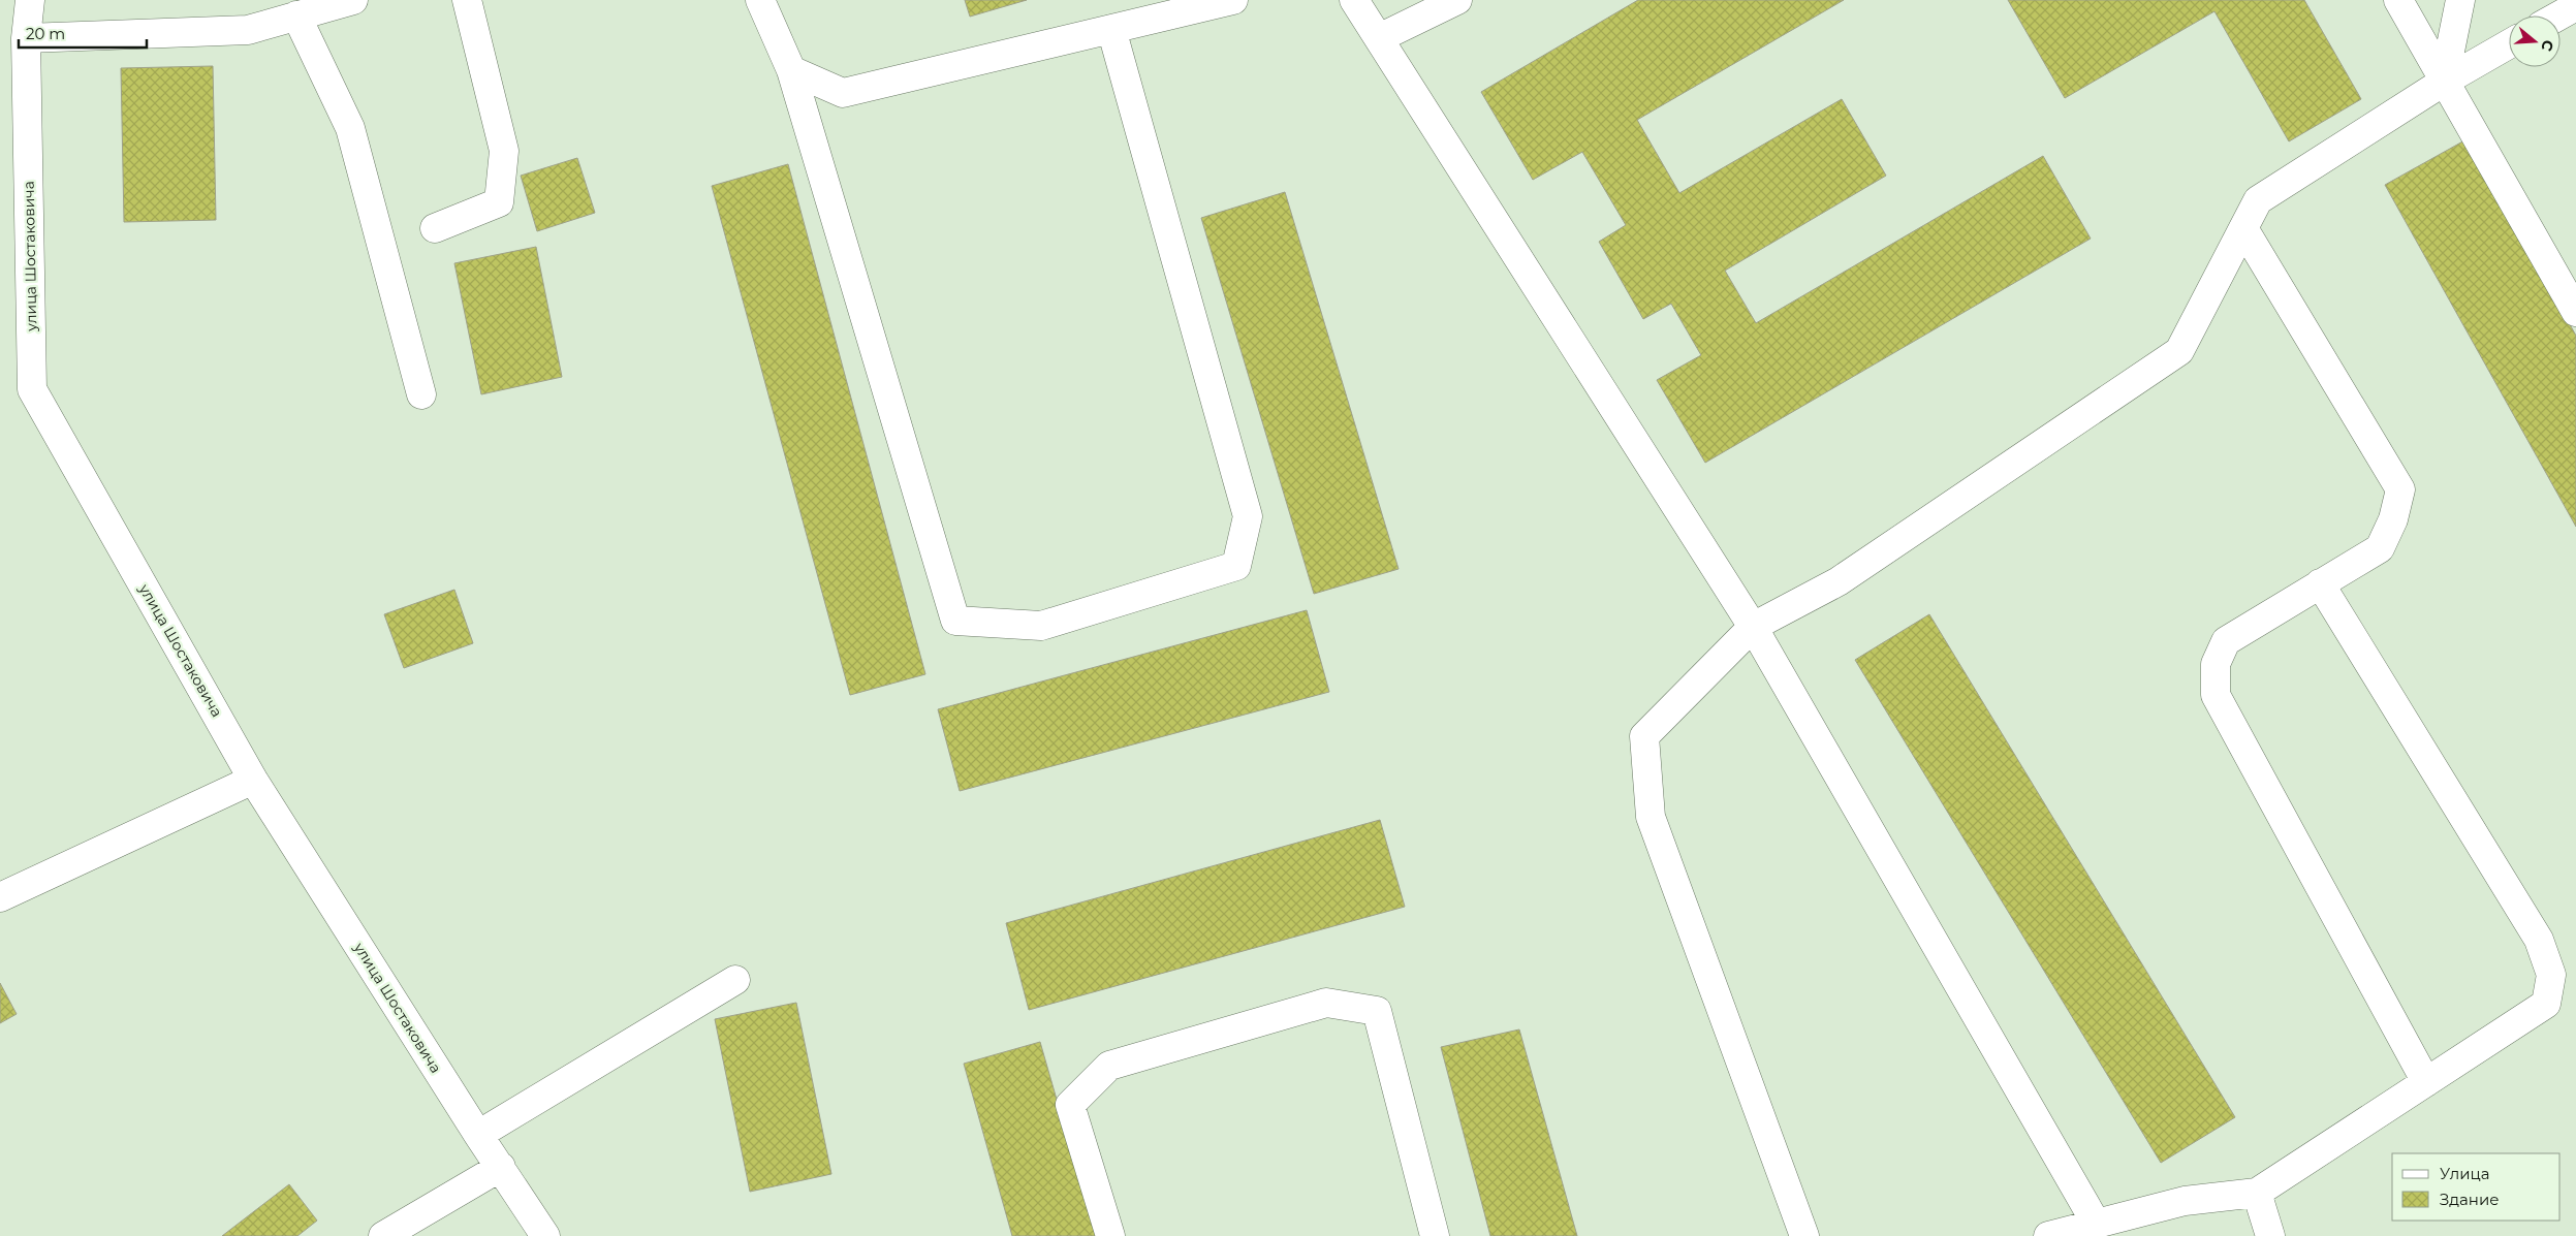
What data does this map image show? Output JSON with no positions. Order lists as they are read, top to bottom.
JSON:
{
  "streets": {
    "street": ["улица Шостаковича"]
  },
  "legend": ["Улица", "Здание"],
  "scale_bar": "20 m",
  "north": "right"
}
